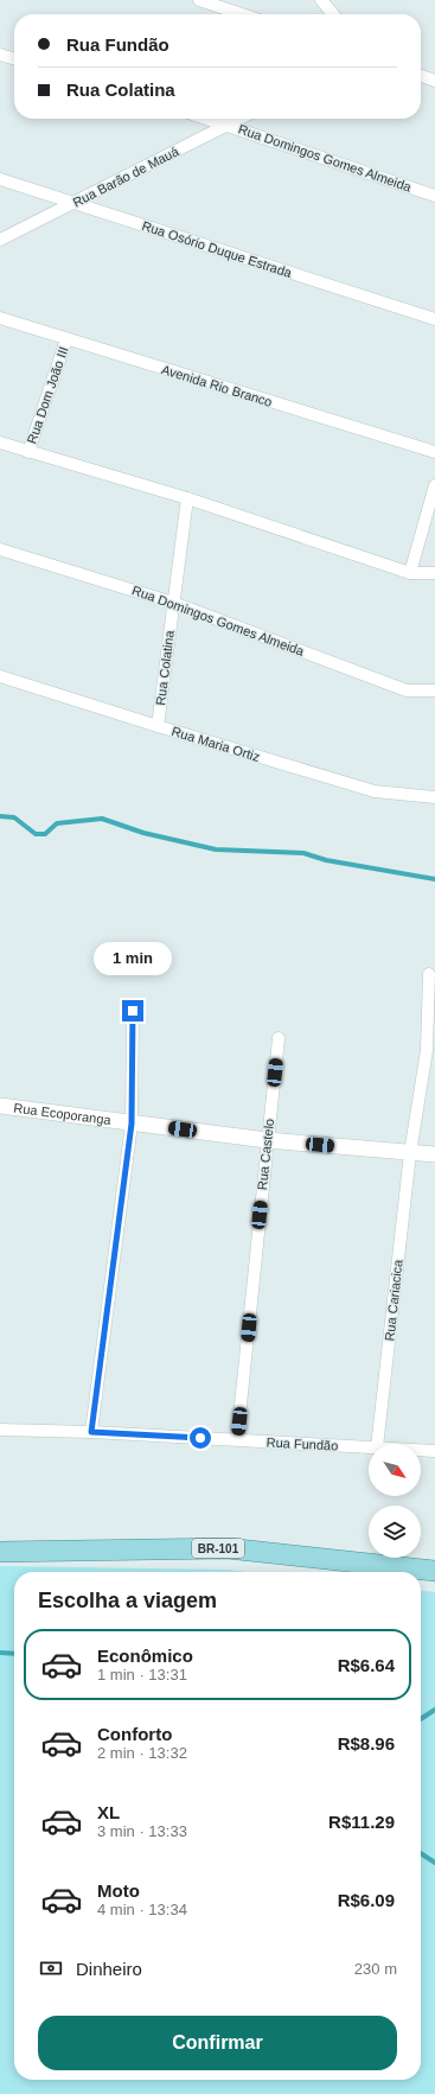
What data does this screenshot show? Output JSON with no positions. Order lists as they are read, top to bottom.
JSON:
{
  "streets": {
    "main road": ["BR-101"],
    "street": [
      "Rua Domingos Gomes Almeida",
      "Rua Barão de Mauá",
      "Rua Osório Duque Estrada",
      "Avenida Rio Branco",
      "Rua Dom João III",
      "Rua Colatina",
      "Rua Maria Ortiz",
      "Rua Ecoporanga",
      "Rua Castelo",
      "Rua Cariacica",
      "Rua Fundão"
    ]
  },
  "crossings": [
    ["Rua Domingos Gomes Almeida", "Rua Barão de Mauá"],
    ["Rua Domingos Gomes Almeida", "Rua Colatina"],
    ["Rua Barão de Mauá", "Rua Osório Duque Estrada"],
    ["Avenida Rio Branco", "Rua Dom João III"],
    ["Rua Colatina", "Rua Maria Ortiz"],
    ["Rua Ecoporanga", "Rua Castelo"],
    ["Rua Ecoporanga", "Rua Cariacica"],
    ["Rua Castelo", "Rua Fundão"]
  ],
  "north": "bottom right",
  "page": {
    "banner": ["Rua Fundão", "Rua Colatina"],
    "bubble": "1 min",
    "heading": "Escolha a viagem",
    "list": [
      {
        "name": "Econômico",
        "note": "1 min · 13:31",
        "value": "R$6.64"
      },
      {
        "name": "Conforto",
        "note": "2 min · 13:32",
        "value": "R$8.96"
      },
      {
        "name": "XL",
        "note": "3 min · 13:33",
        "value": "R$11.29"
      },
      {
        "name": "Moto",
        "note": "4 min · 13:34",
        "value": "R$6.09"
      }
    ],
    "pay": ["Dinheiro", "230 m"],
    "buttons": "Confirmar"
  }
}
